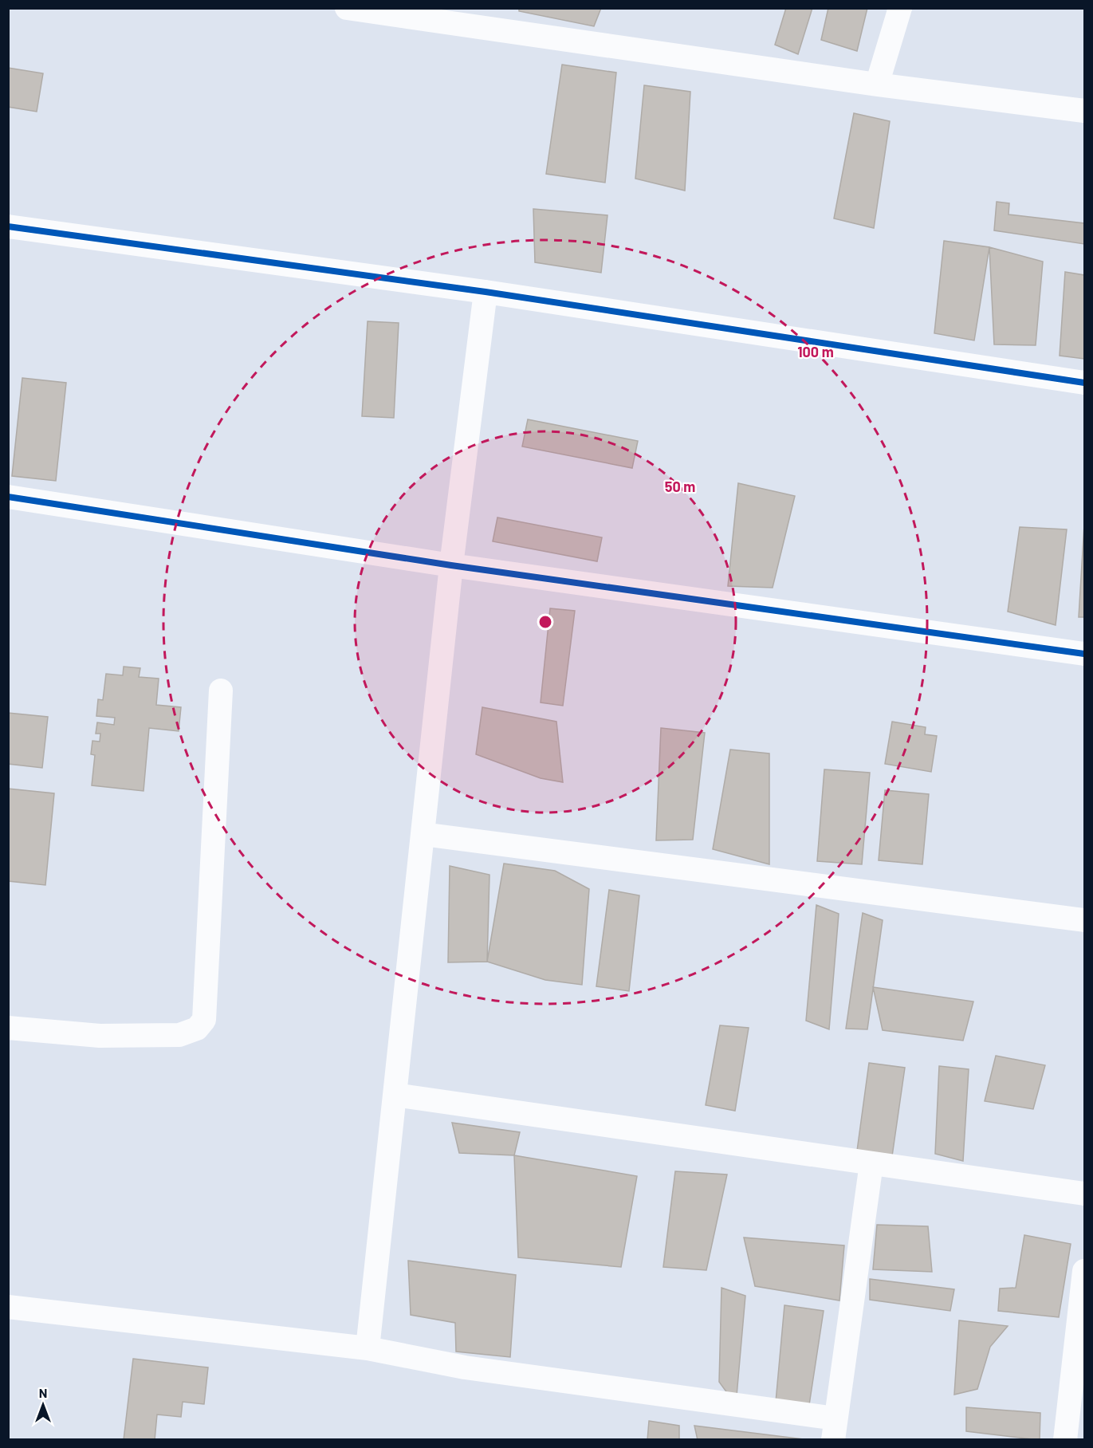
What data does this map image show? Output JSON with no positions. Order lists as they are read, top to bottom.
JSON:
{
  "north": "top",
  "rings": ["100 m", "50 m"]
}
